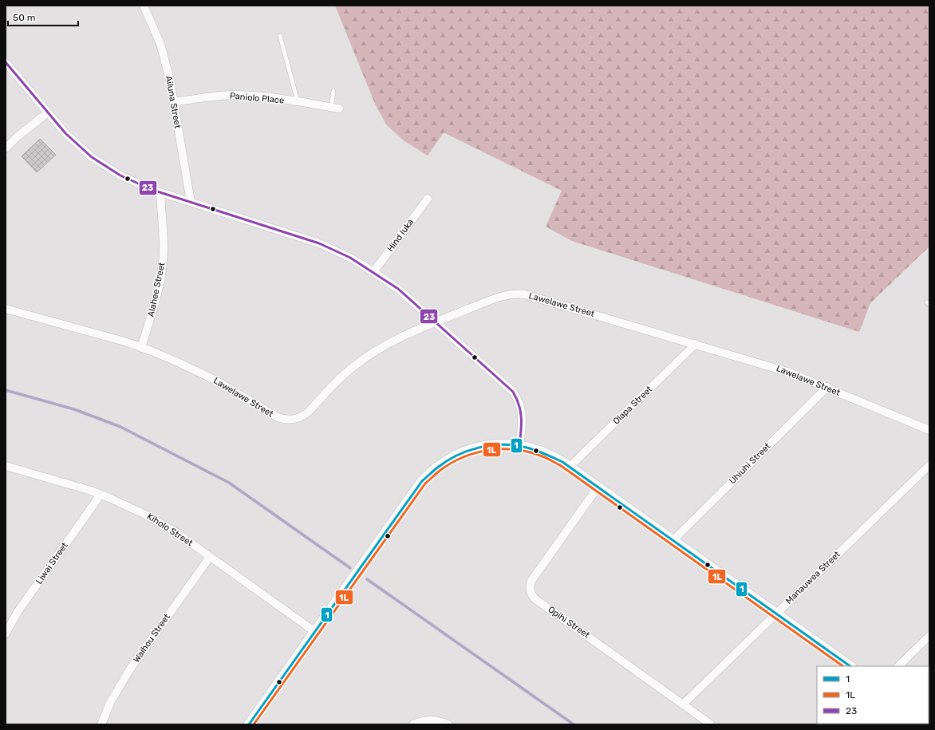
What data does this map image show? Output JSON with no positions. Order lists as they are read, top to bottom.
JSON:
{
  "streets": {
    "street": [
      "Paniolo Place",
      "Ailuna Street",
      "Hind Iuka",
      "Alahee Street",
      "Lawelawe Street",
      "Olapa Street",
      "Uhiuhi Street",
      "Kiholo Street",
      "Liwai Street",
      "Manauwea Street",
      "Opihi Street",
      "Waihou Street"
    ]
  },
  "crossings": [
    ["Paniolo Place", "Ailuna Street"],
    ["Alahee Street", "Lawelawe Street"],
    ["Lawelawe Street", "Olapa Street"],
    ["Lawelawe Street", "Uhiuhi Street"],
    ["Kiholo Street", "Liwai Street"],
    ["Kiholo Street", "Waihou Street"],
    ["Manauwea Street", "Opihi Street"]
  ],
  "lines": ["transit line 23", "transit line 1", "transit line 1L"],
  "legend": ["1", "1L", "23"],
  "scale_bar": "50 m"
}
